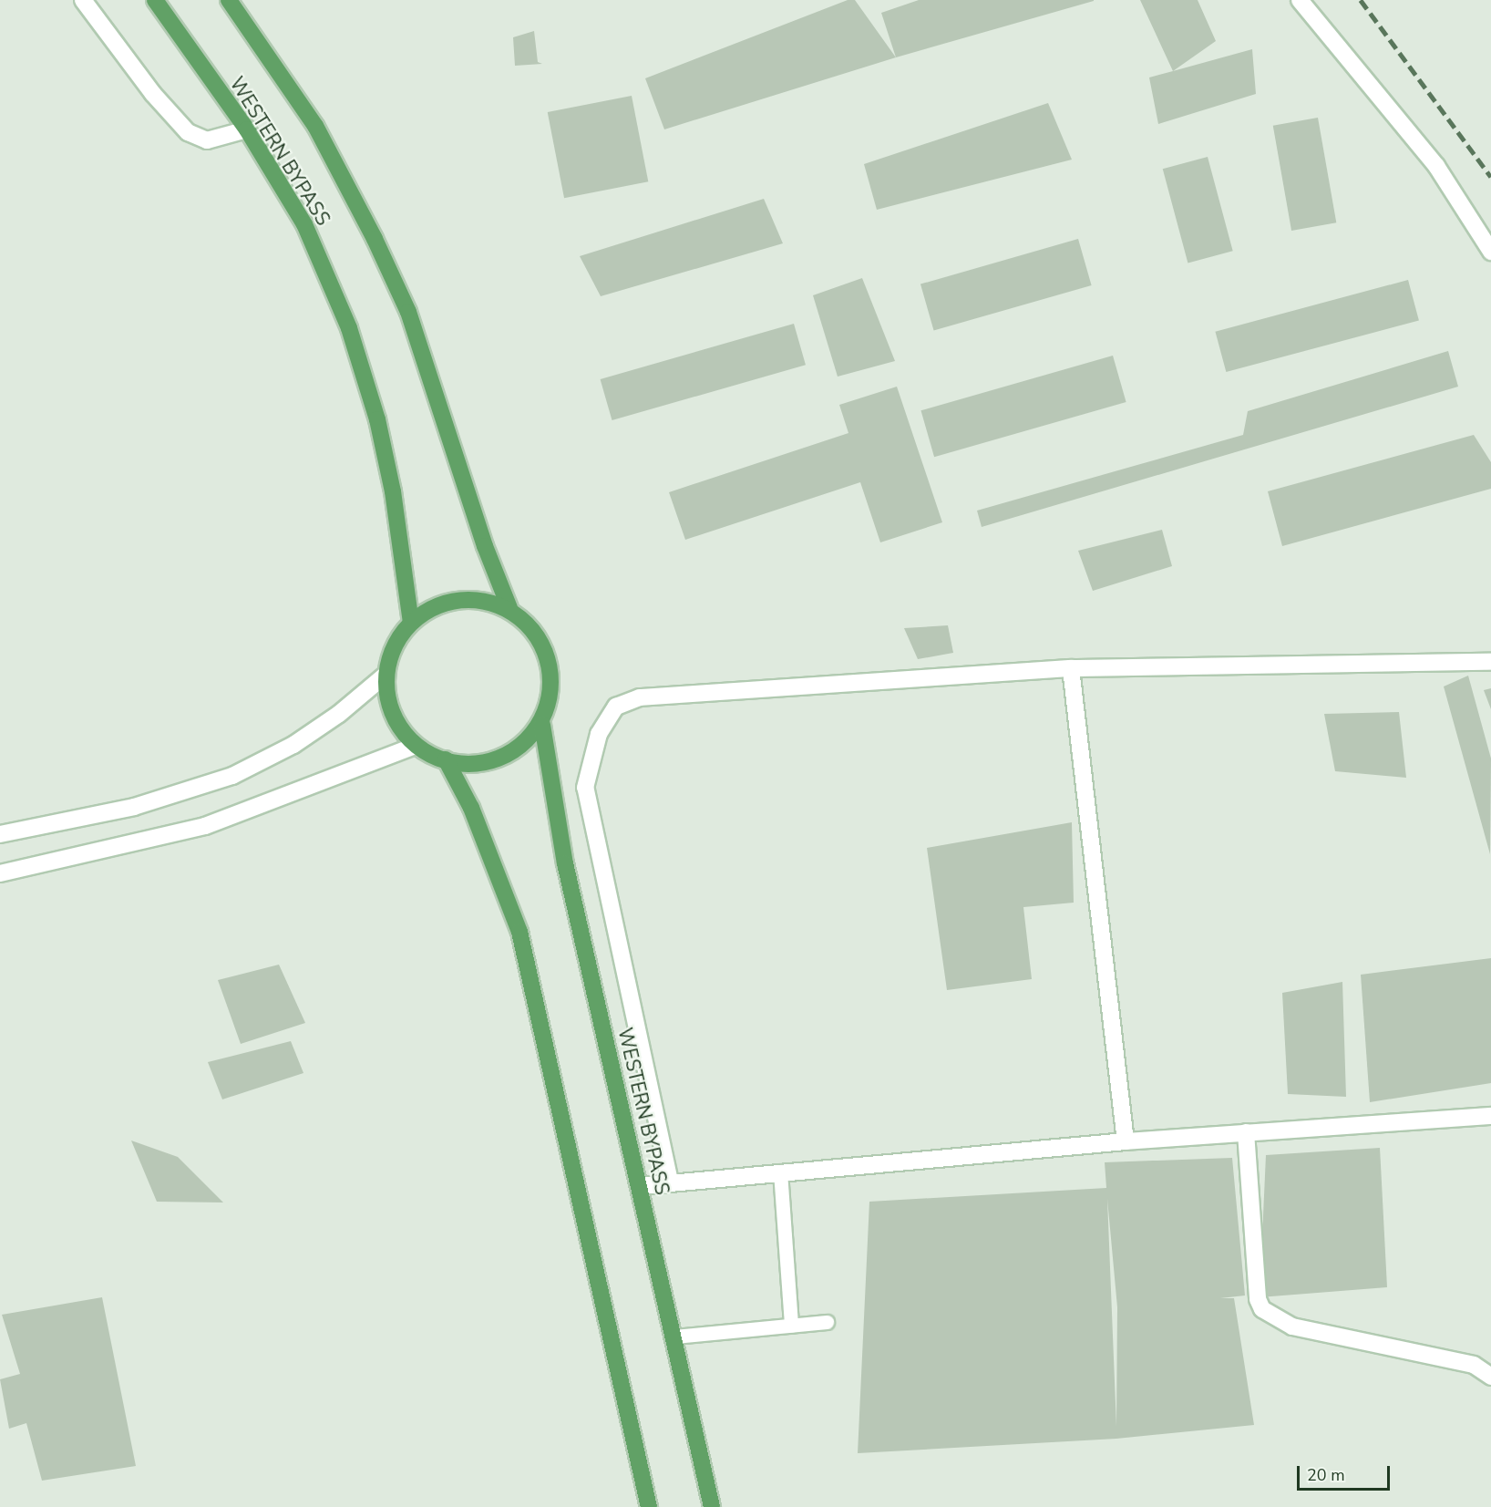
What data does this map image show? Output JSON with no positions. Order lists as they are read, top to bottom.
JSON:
{
  "streets": {
    "main road": ["WESTERN BYPASS"]
  },
  "scale_bar": "20 m"
}
